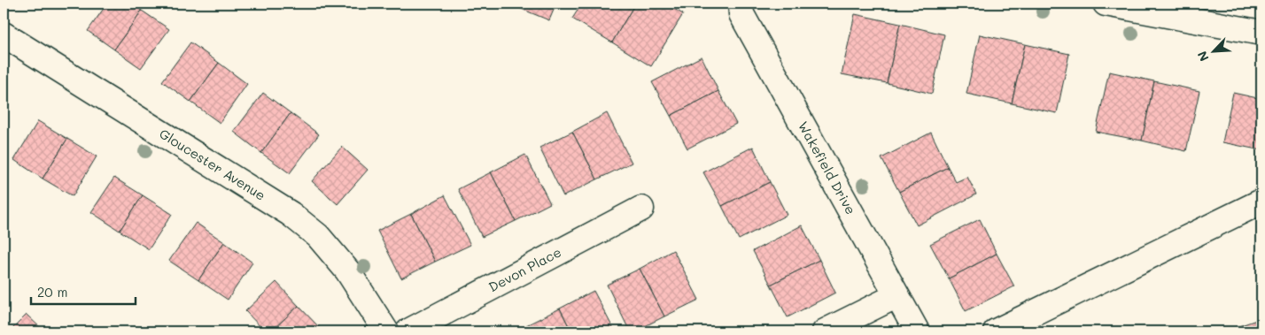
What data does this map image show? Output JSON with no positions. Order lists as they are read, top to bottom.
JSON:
{
  "streets": {
    "street": ["Gloucester Avenue", "Wakefield Drive", "Devon Place"]
  },
  "scale_bar": "20 m",
  "north": "bottom left"
}
